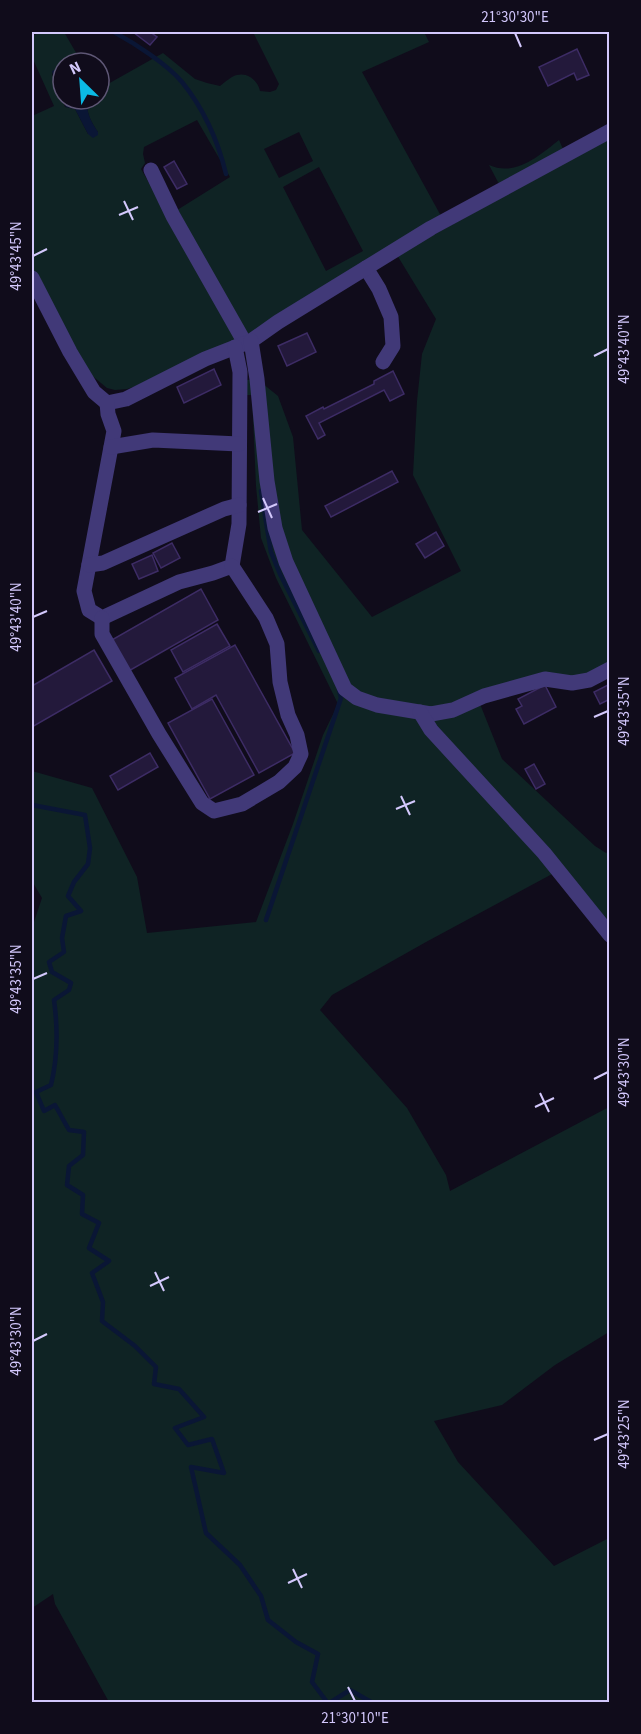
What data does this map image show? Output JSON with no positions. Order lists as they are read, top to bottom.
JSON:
{
  "north": "top left",
  "coordinates": [
    "21°30'30\"E",
    "49°43'45\"N",
    "49°43'40\"N",
    "49°43'35\"N",
    "49°43'30\"N",
    "49°43'25\"N",
    "21°30'10\"E"
  ]
}
